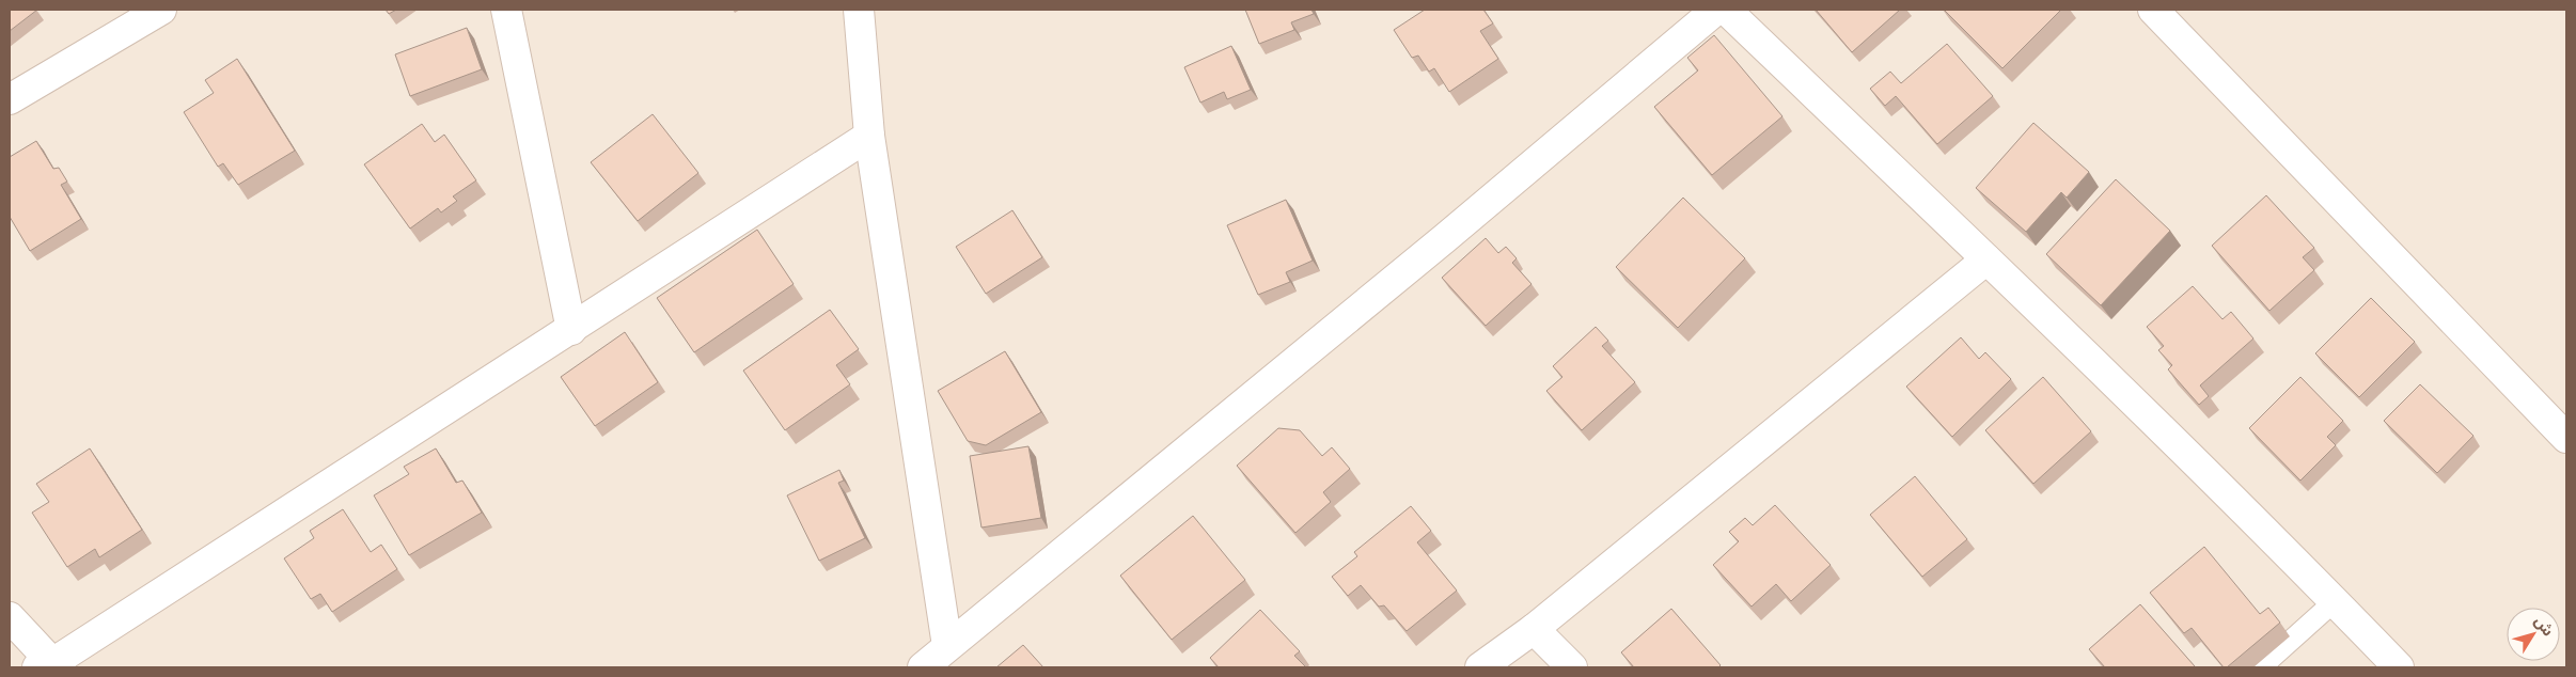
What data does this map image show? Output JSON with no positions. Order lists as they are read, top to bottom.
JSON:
{
  "north": "top right"
}
